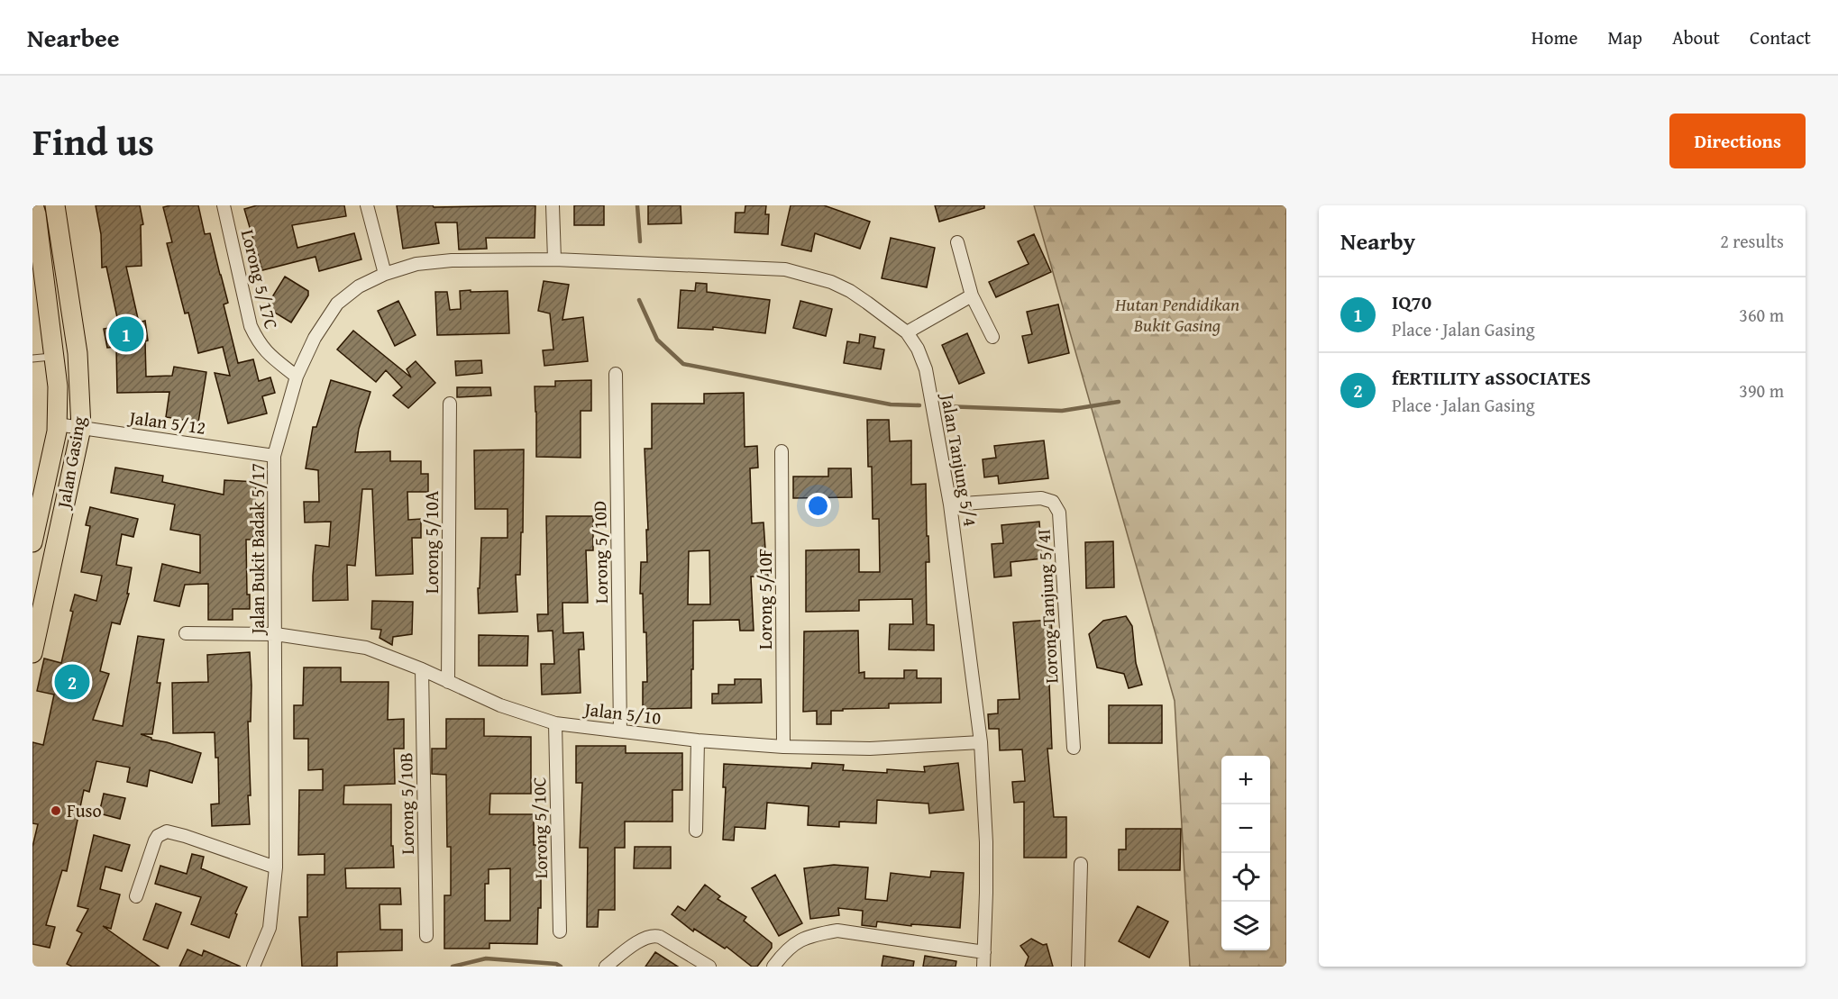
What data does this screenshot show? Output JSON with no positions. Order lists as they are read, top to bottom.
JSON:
{
  "streets": {
    "main road": ["Jalan Gasing"],
    "street": [
      "Lorong 5/17C",
      "Jalan 5/12",
      "Jalan Tanjung 5/4",
      "Lorong 5/10A",
      "Jalan Bukit Badak 5/17",
      "Lorong 5/10D",
      "Lorong 5/10F",
      "Lorong Tanjung 5/4I",
      "Jalan 5/10",
      "Lorong 5/10B",
      "Lorong 5/10C"
    ]
  },
  "crossings": [
    ["Lorong 5/17C", "Jalan Bukit Badak 5/17"],
    ["Jalan 5/12", "Jalan Gasing"],
    ["Jalan 5/12", "Jalan Bukit Badak 5/17"],
    ["Jalan Tanjung 5/4", "Jalan Bukit Badak 5/17"],
    ["Jalan Tanjung 5/4", "Lorong Tanjung 5/4I"],
    ["Jalan Tanjung 5/4", "Jalan 5/10"],
    ["Lorong 5/10A", "Jalan 5/10"],
    ["Jalan Bukit Badak 5/17", "Jalan 5/10"],
    ["Lorong 5/10D", "Jalan 5/10"],
    ["Lorong 5/10F", "Jalan 5/10"],
    ["Jalan 5/10", "Lorong 5/10B"],
    ["Jalan 5/10", "Lorong 5/10C"]
  ],
  "parks": ["Hutan Pendidikan Bukit Gasing"],
  "places": ["Fuso"],
  "page": {
    "header": "Nearbee",
    "nav": [
      "Home",
      "Map",
      "About",
      "Contact"
    ],
    "title": "Find us",
    "buttons": "Directions",
    "heading": ["Nearby", "2 results"],
    "list": [
      {
        "mark": "1",
        "name": "IQ70",
        "note": "Place · Jalan Gasing",
        "value": "360 m"
      },
      {
        "mark": "2",
        "name": "fERTILITY aSSOCIATES",
        "note": "Place · Jalan Gasing",
        "value": "390 m"
      }
    ],
    "pins": ["1", "2"],
    "map_buttons": ["+", "−"]
  }
}
